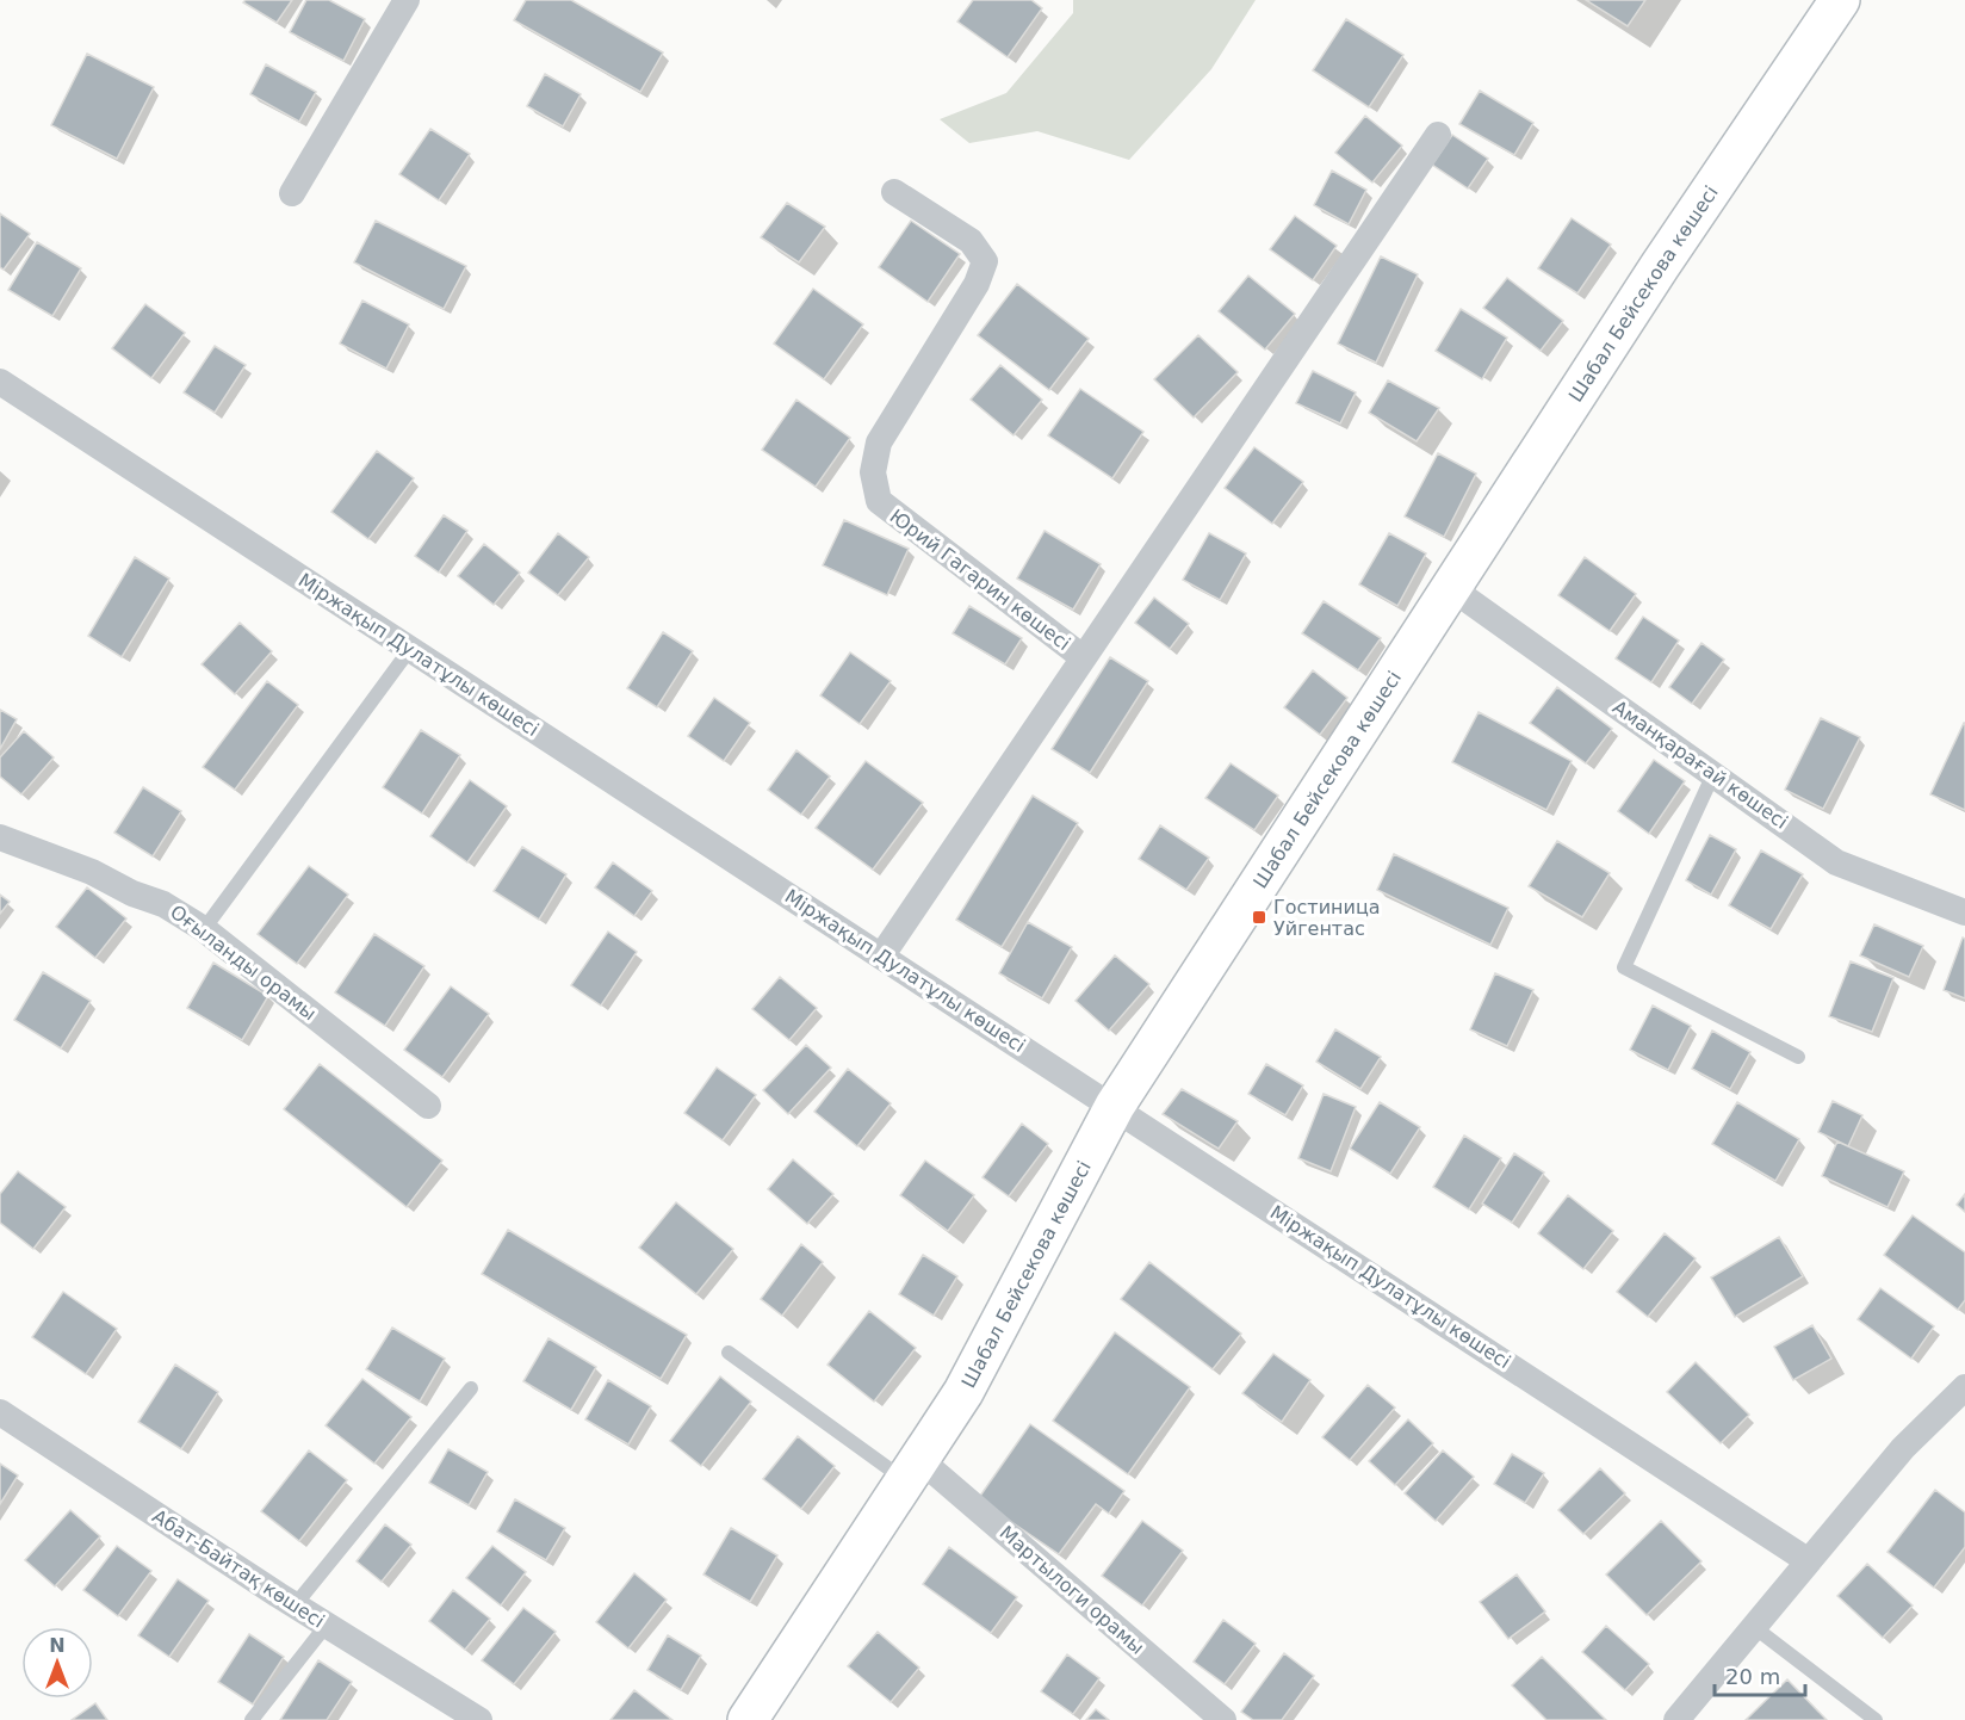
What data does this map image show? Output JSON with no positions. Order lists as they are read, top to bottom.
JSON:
{
  "streets": {
    "main road": ["Шабал Бейсекова көшесі"],
    "street": [
      "Юрий Гагарин көшесі",
      "Міржақып Дулатұлы көшесі",
      "Аманқарағай көшесі",
      "Оғыланды орамы",
      "Абат-Байтақ көшесі",
      "Мартылоги орамы"
    ]
  },
  "crossings": [
    ["Шабал Бейсекова көшесі", "Міржақып Дулатұлы көшесі"],
    ["Шабал Бейсекова көшесі", "Аманқарағай көшесі"],
    ["Шабал Бейсекова көшесі", "Мартылоги орамы"],
    ["Юрий Гагарин көшесі", "Міржақып Дулатұлы көшесі"]
  ],
  "places": {
    "transit": ["Гостиница Уйгентас"]
  },
  "scale_bar": "20 m",
  "north": "top"
}
